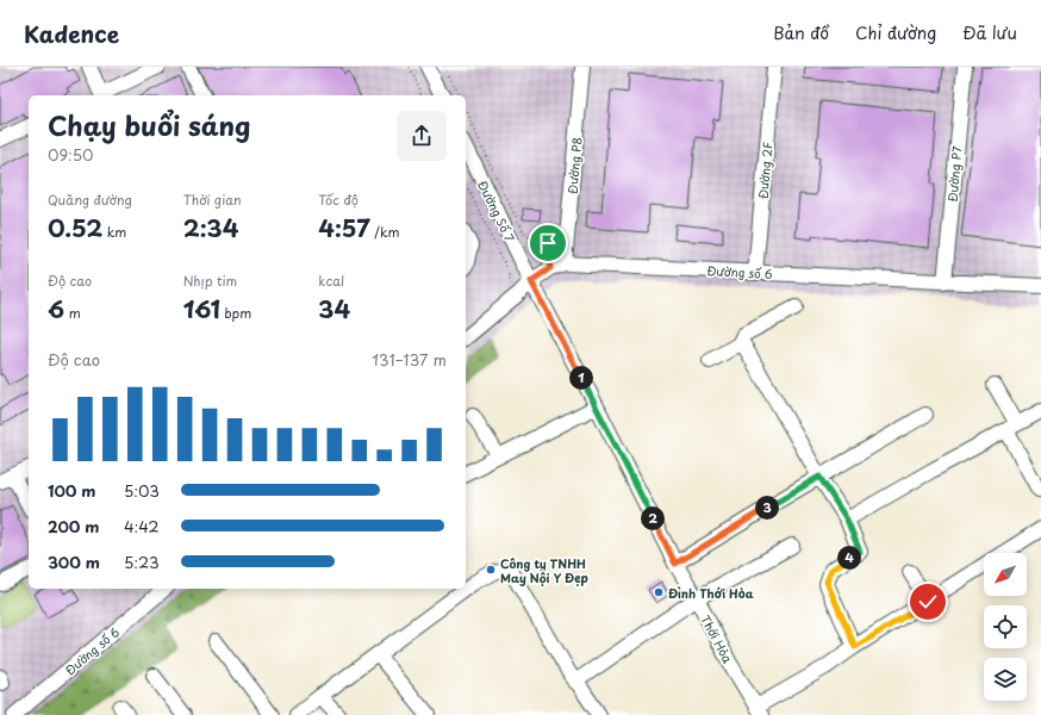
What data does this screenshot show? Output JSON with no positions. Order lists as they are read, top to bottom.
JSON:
{
  "streets": {
    "street": [
      "Đường P8",
      "Đường 2F",
      "Đường P7",
      "Đường Số 7",
      "Đường số 6",
      "Thới Hòa"
    ]
  },
  "crossings": [
    ["Đường P8", "Đường số 6"],
    ["Đường 2F", "Đường số 6"],
    ["Đường P7", "Đường số 6"],
    ["Đường Số 7", "Thới Hòa"]
  ],
  "places": ["Công ty TNHH May Nội Y Đẹp", "Đình Thới Hòa"],
  "north": "bottom left",
  "page": {
    "header": "Kadence",
    "nav": ["Bản đồ", "Chỉ đường", "Đã lưu"],
    "heading": ["Chạy buổi sáng", "09:50"],
    "stats": [
      ["Quãng đường", "0.52 km"],
      ["Thời gian", "2:34"],
      ["Tốc độ", "4:57 /km"],
      ["Độ cao", "6 m"],
      ["Nhịp tim", "161 bpm"],
      ["kcal", "34"]
    ],
    "chart": ["Độ cao", "131–137 m"],
    "pins": [
      "1",
      "3",
      "2",
      "4"
    ],
    "list": [
      {
        "name": "100 m",
        "note": "5:03"
      },
      {
        "name": "200 m",
        "note": "4:42"
      },
      {
        "name": "300 m",
        "note": "5:23"
      }
    ]
  }
}
